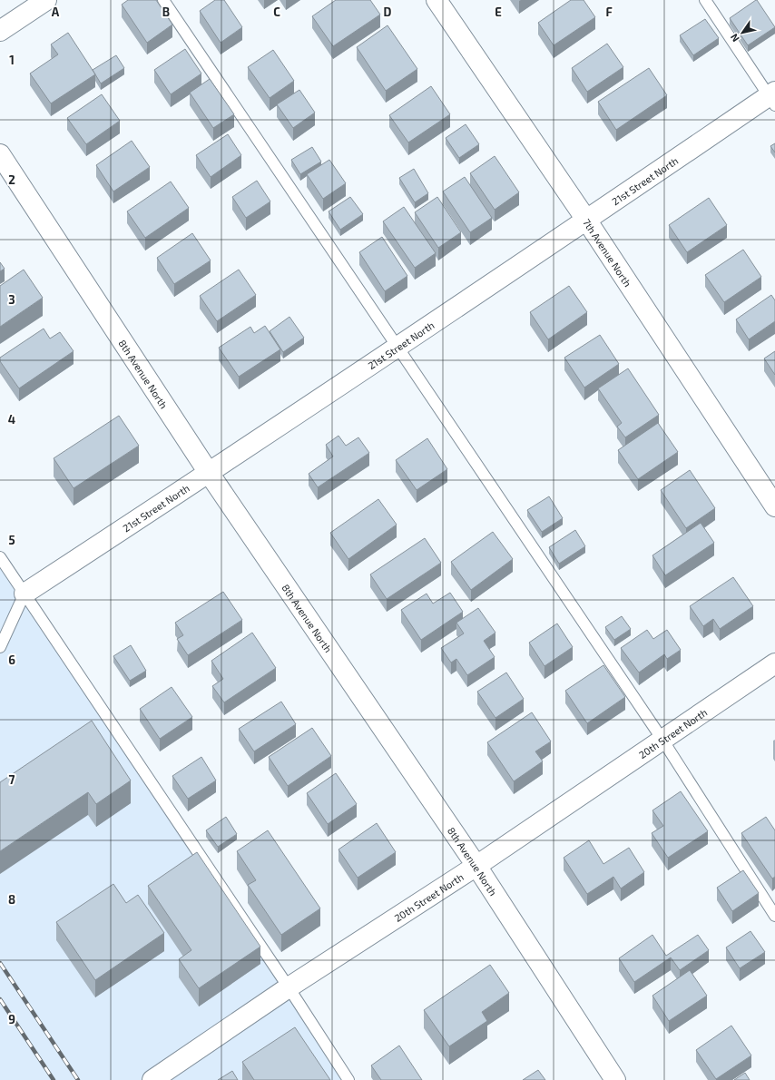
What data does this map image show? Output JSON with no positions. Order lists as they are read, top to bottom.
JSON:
{
  "streets": {
    "street": [
      "21st Street North",
      "7th Avenue North",
      "8th Avenue North",
      "20th Street North"
    ]
  },
  "crossings": [
    ["21st Street North", "7th Avenue North"],
    ["21st Street North", "8th Avenue North"],
    ["8th Avenue North", "20th Street North"]
  ],
  "north": "bottom left",
  "grid": {
    "columns": [
      "A",
      "B",
      "C",
      "D",
      "E",
      "F"
    ],
    "rows": [
      "1",
      "2",
      "3",
      "4",
      "5",
      "6",
      "7",
      "8",
      "9"
    ]
  }
}
